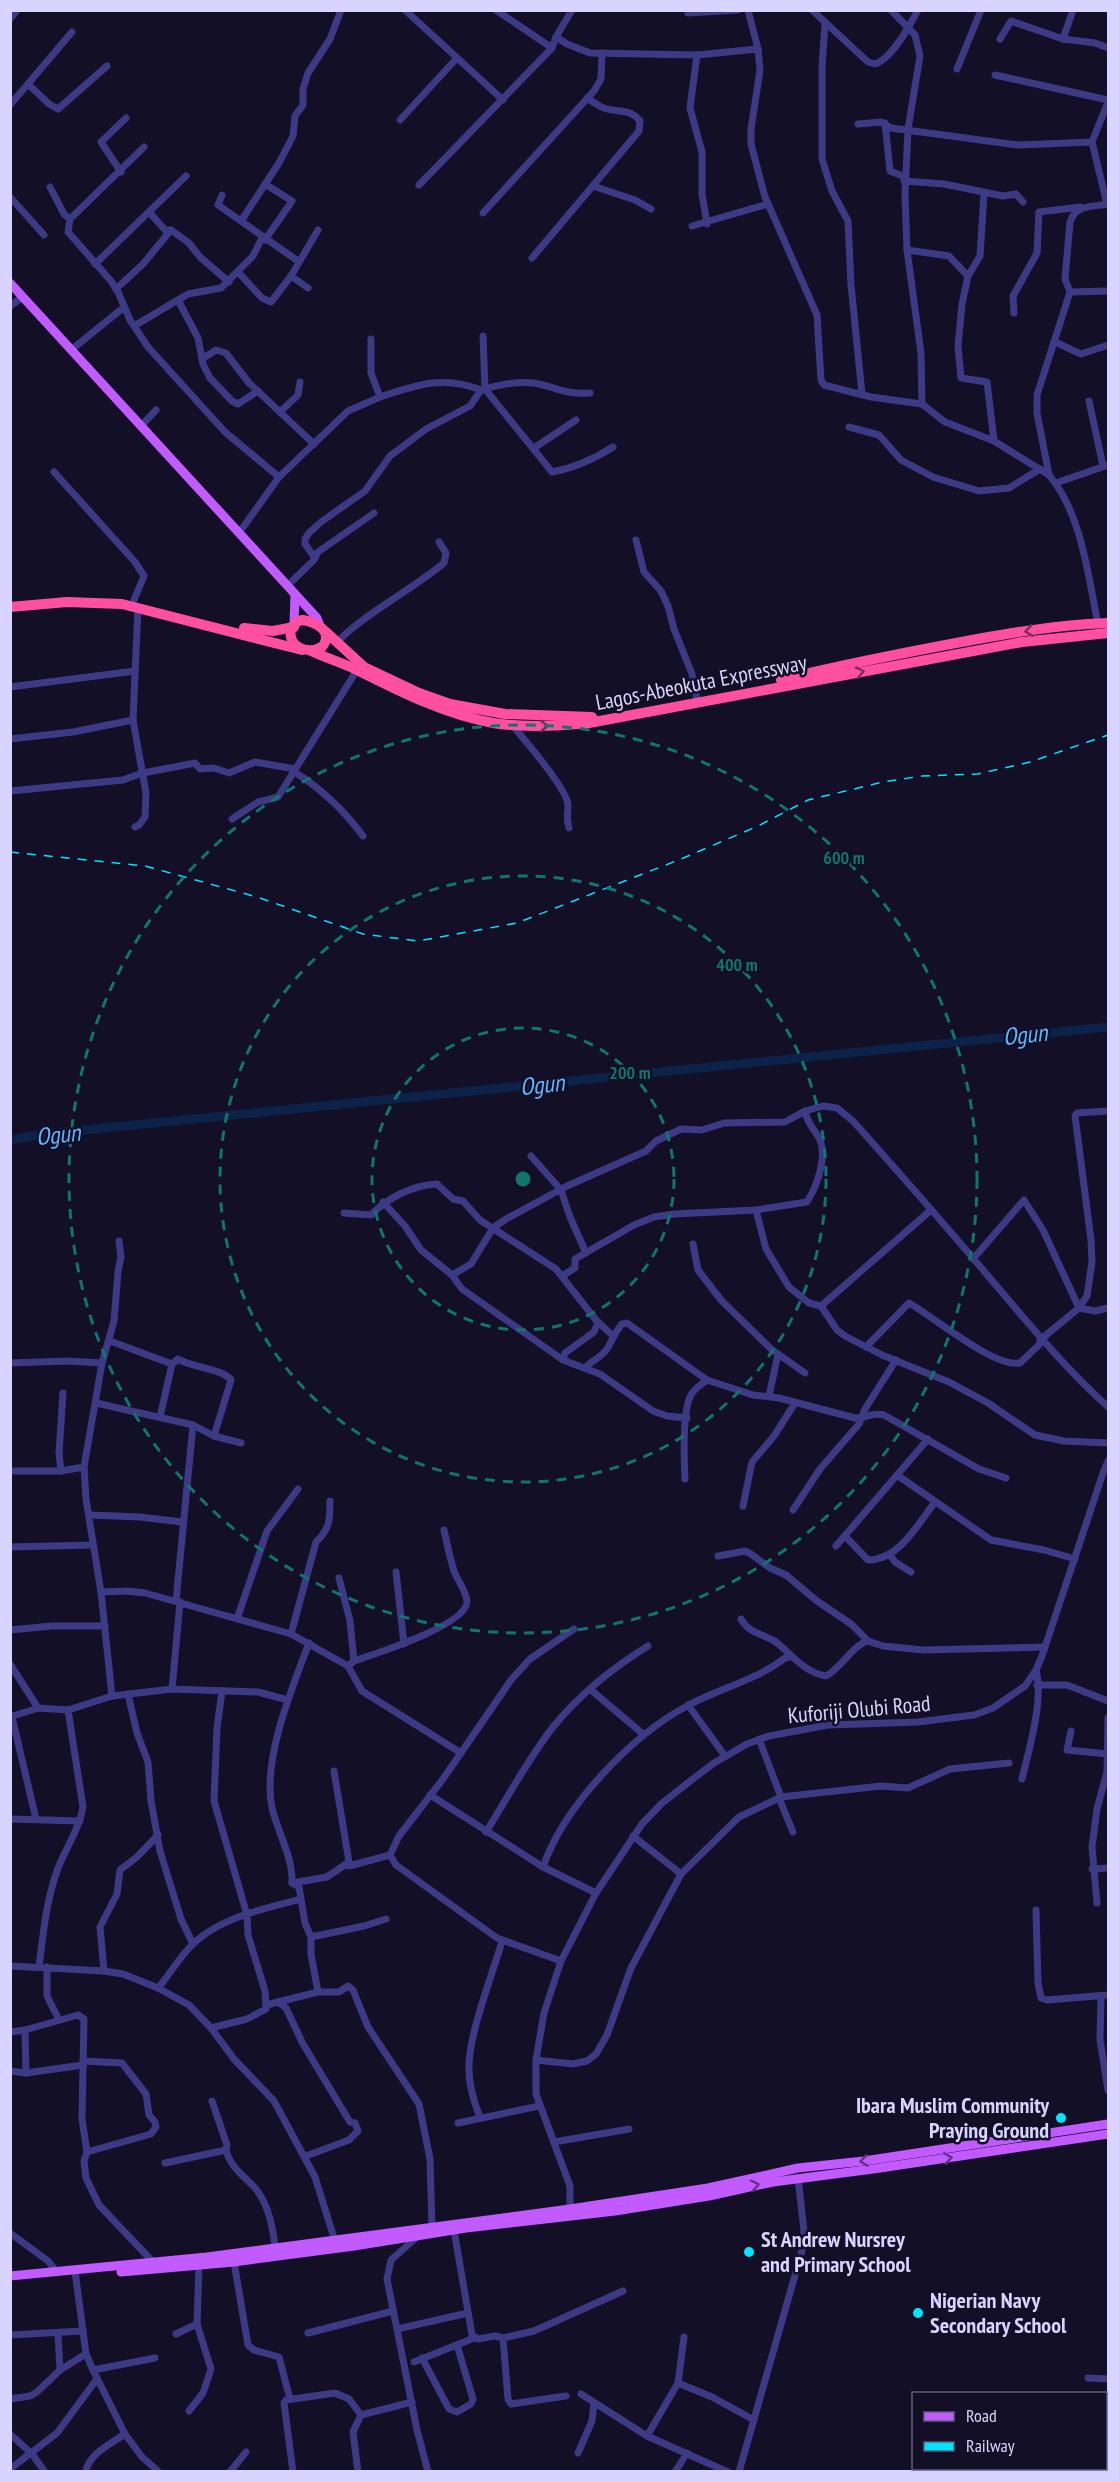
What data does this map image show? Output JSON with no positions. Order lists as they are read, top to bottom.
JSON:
{
  "streets": {
    "highway": ["Lagos-Abeokuta Expressway"],
    "street": ["Kuforiji Olubi Road"]
  },
  "water": ["Ogun"],
  "places": ["Ibara Muslim Community Praying Ground", "St Andrew Nursrey and Primary School", "Nigerian Navy Secondary School"],
  "legend": ["Road", "Railway"],
  "rings": ["600 m", "400 m", "200 m"]
}
